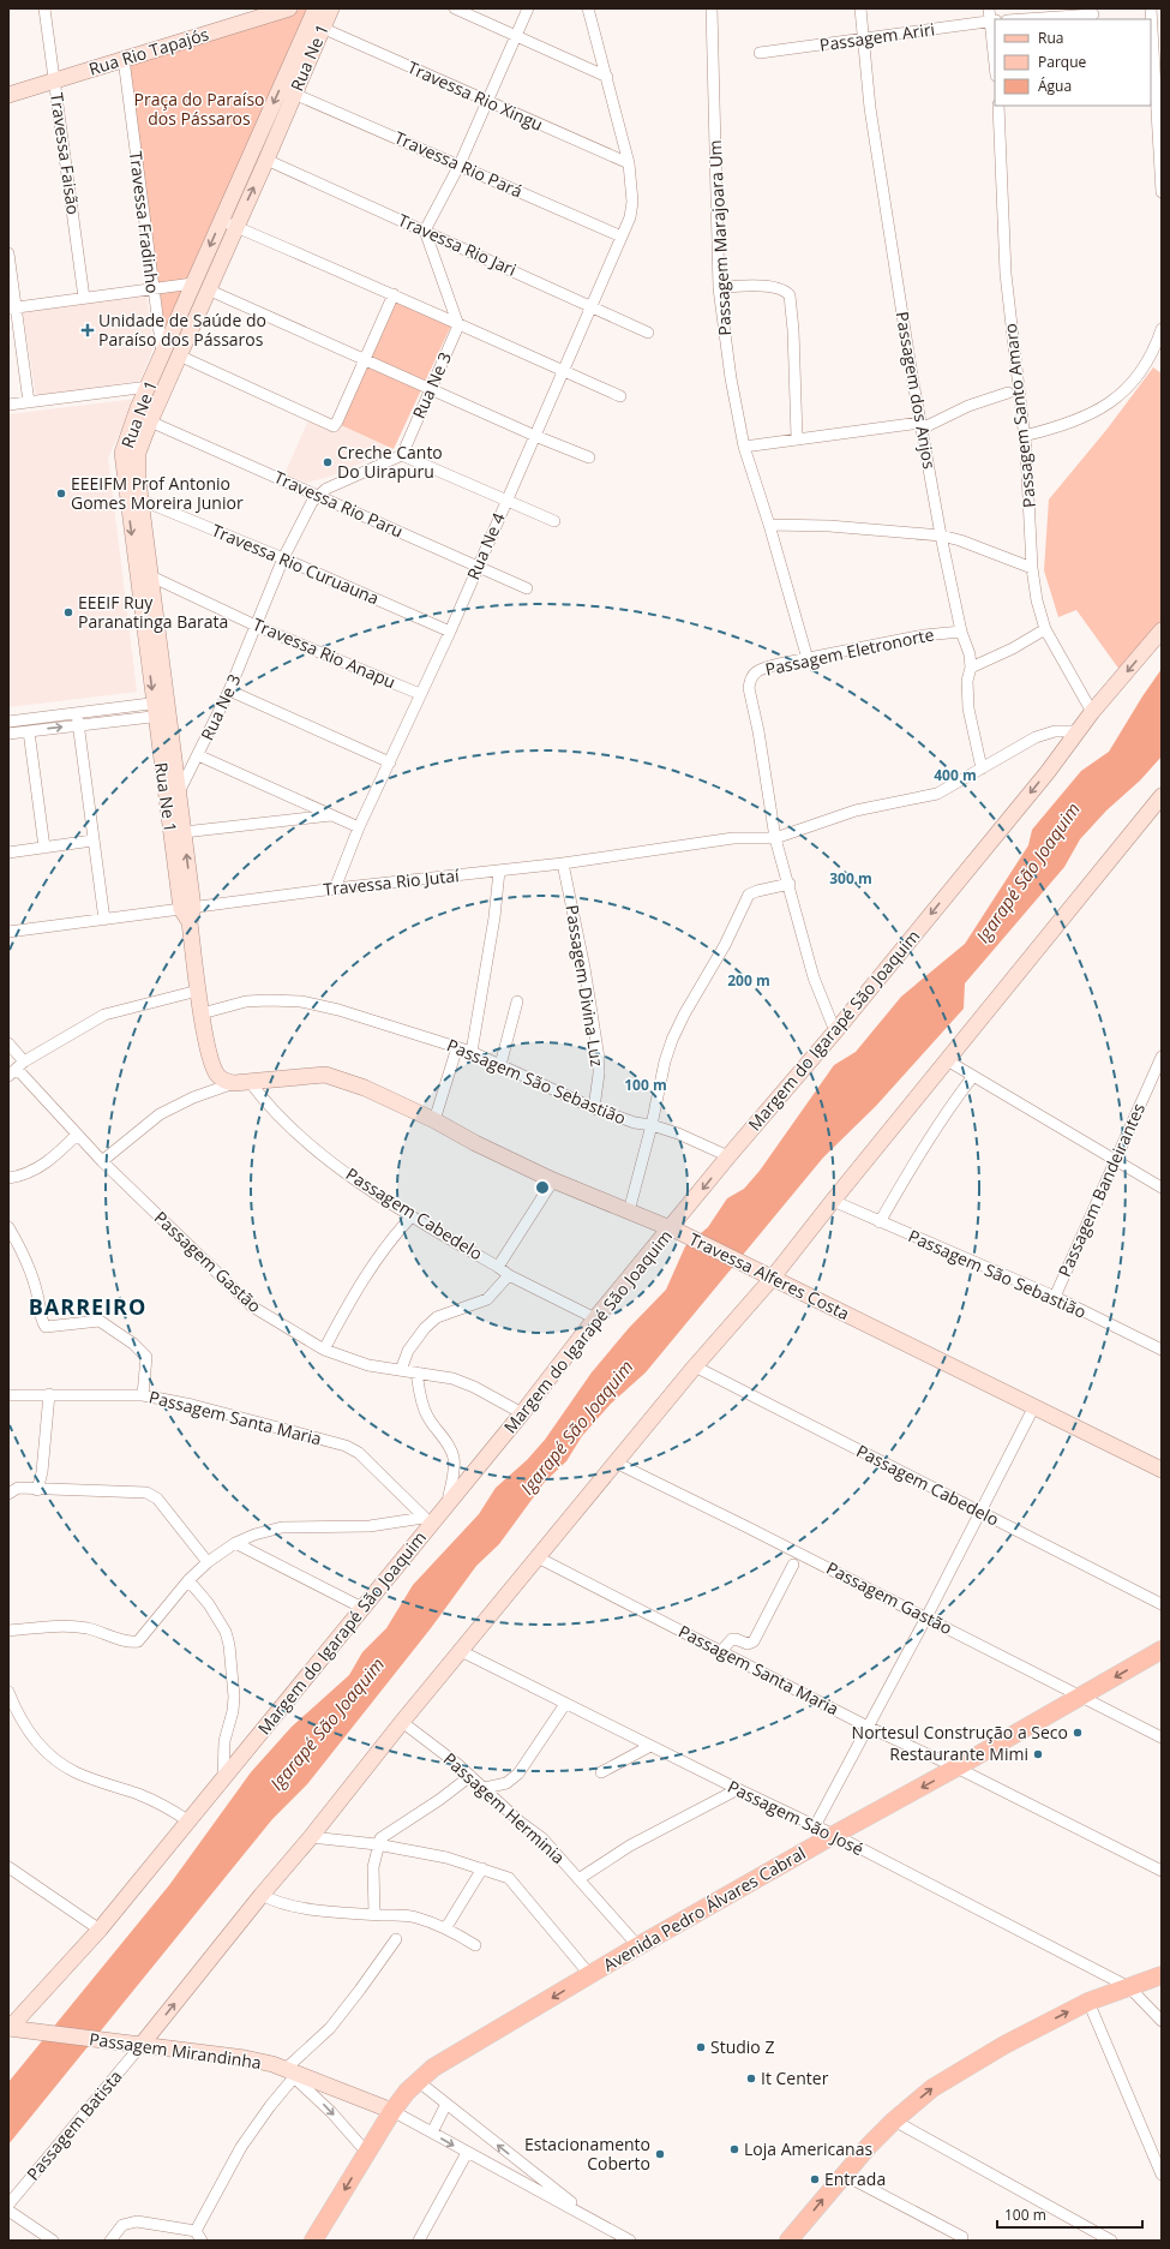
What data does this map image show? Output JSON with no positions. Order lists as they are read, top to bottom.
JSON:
{
  "streets": {
    "main road": ["Avenida Pedro Álvares Cabral"],
    "street": [
      "Passagem Ariri",
      "Rua Rio Tapajós",
      "Rua Ne 1",
      "Travessa Rio Xingu",
      "Travessa Faisão",
      "Travessa Rio Pará",
      "Travessa Fradinho",
      "Passagem Marajoara Um",
      "Travessa Rio Jari",
      "Rua Ne 3",
      "Passagem dos Anjos",
      "Passagem Santo Amaro",
      "Travessa Rio Paru",
      "Rua Ne 4",
      "Travessa Rio Curuauna",
      "Passagem Eletronorte",
      "Travessa Rio Anapu",
      "Travessa Rio Jutaí",
      "Passagem Divina Luz",
      "Margem do Igarapé São Joaquim",
      "Passagem São Sebastião",
      "Passagem Bandeirantes",
      "Passagem Cabedelo",
      "Passagem Gastão",
      "Travessa Alferes Costa",
      "Passagem Santa Maria",
      "Passagem Herminia",
      "Passagem São José",
      "Passagem Mirandinha",
      "Passagem Batista"
    ]
  },
  "crossings": [
    ["Passagem Ariri", "Passagem dos Anjos"],
    ["Rua Rio Tapajós", "Travessa Faisão"],
    ["Rua Rio Tapajós", "Travessa Fradinho"],
    ["Rua Ne 1", "Travessa Rio Xingu"],
    ["Rua Ne 1", "Travessa Rio Pará"],
    ["Rua Ne 1", "Travessa Fradinho"],
    ["Rua Ne 1", "Travessa Rio Jari"],
    ["Rua Ne 1", "Rua Ne 3"],
    ["Rua Ne 1", "Travessa Rio Paru"],
    ["Rua Ne 1", "Travessa Rio Curuauna"],
    ["Rua Ne 1", "Travessa Rio Anapu"],
    ["Rua Ne 1", "Travessa Rio Jutaí"],
    ["Travessa Rio Xingu", "Rua Ne 4"],
    ["Travessa Rio Pará", "Rua Ne 4"],
    ["Passagem Marajoara Um", "Passagem Eletronorte"],
    ["Travessa Rio Jari", "Rua Ne 4"],
    ["Rua Ne 3", "Travessa Rio Paru"],
    ["Rua Ne 3", "Travessa Rio Curuauna"],
    ["Rua Ne 3", "Travessa Rio Anapu"],
    ["Passagem dos Anjos", "Passagem Eletronorte"],
    ["Passagem dos Anjos", "Travessa Rio Jutaí"],
    ["Passagem Santo Amaro", "Margem do Igarapé São Joaquim"],
    ["Travessa Rio Paru", "Rua Ne 4"],
    ["Rua Ne 4", "Travessa Rio Curuauna"],
    ["Rua Ne 4", "Travessa Rio Anapu"],
    ["Rua Ne 4", "Travessa Rio Jutaí"],
    ["Passagem Eletronorte", "Travessa Rio Jutaí"],
    ["Travessa Rio Jutaí", "Passagem Divina Luz"],
    ["Travessa Rio Jutaí", "Margem do Igarapé São Joaquim"],
    ["Passagem Divina Luz", "Passagem São Sebastião"],
    ["Margem do Igarapé São Joaquim", "Passagem São Sebastião"],
    ["Margem do Igarapé São Joaquim", "Passagem Cabedelo"],
    ["Margem do Igarapé São Joaquim", "Passagem Gastão"],
    ["Margem do Igarapé São Joaquim", "Travessa Alferes Costa"],
    ["Margem do Igarapé São Joaquim", "Passagem Santa Maria"],
    ["Margem do Igarapé São Joaquim", "Passagem Mirandinha"],
    ["Passagem São Sebastião", "Passagem Bandeirantes"],
    ["Passagem Cabedelo", "Travessa Alferes Costa"],
    ["Passagem Gastão", "Avenida Pedro Álvares Cabral"],
    ["Passagem Santa Maria", "Avenida Pedro Álvares Cabral"],
    ["Passagem Herminia", "Avenida Pedro Álvares Cabral"],
    ["Passagem São José", "Avenida Pedro Álvares Cabral"],
    ["Avenida Pedro Álvares Cabral", "Passagem Mirandinha"],
    ["Passagem Mirandinha", "Passagem Batista"]
  ],
  "one_way": ["Avenida Pedro Álvares Cabral"],
  "districts": ["BARREIRO"],
  "water": ["Igarapé São Joaquim"],
  "parks": ["Praça do Paraíso dos Pássaros"],
  "places": {
    "health": ["Unidade de Saúde do Paraíso dos Pássaros"],
    "other": [
      "Creche Canto Do Uirapuru",
      "EEEIFM Prof Antonio Gomes Moreira Junior",
      "EEEIF Ruy Paranatinga Barata",
      "Nortesul Construção a Seco",
      "Restaurante Mimi",
      "Studio Z",
      "It Center",
      "Loja Americanas",
      "Estacionamento Coberto",
      "Entrada"
    ]
  },
  "legend": ["Rua", "Parque", "Água"],
  "scale_bar": "100 m",
  "rings": [
    "400 m",
    "300 m",
    "200 m",
    "100 m"
  ]
}
